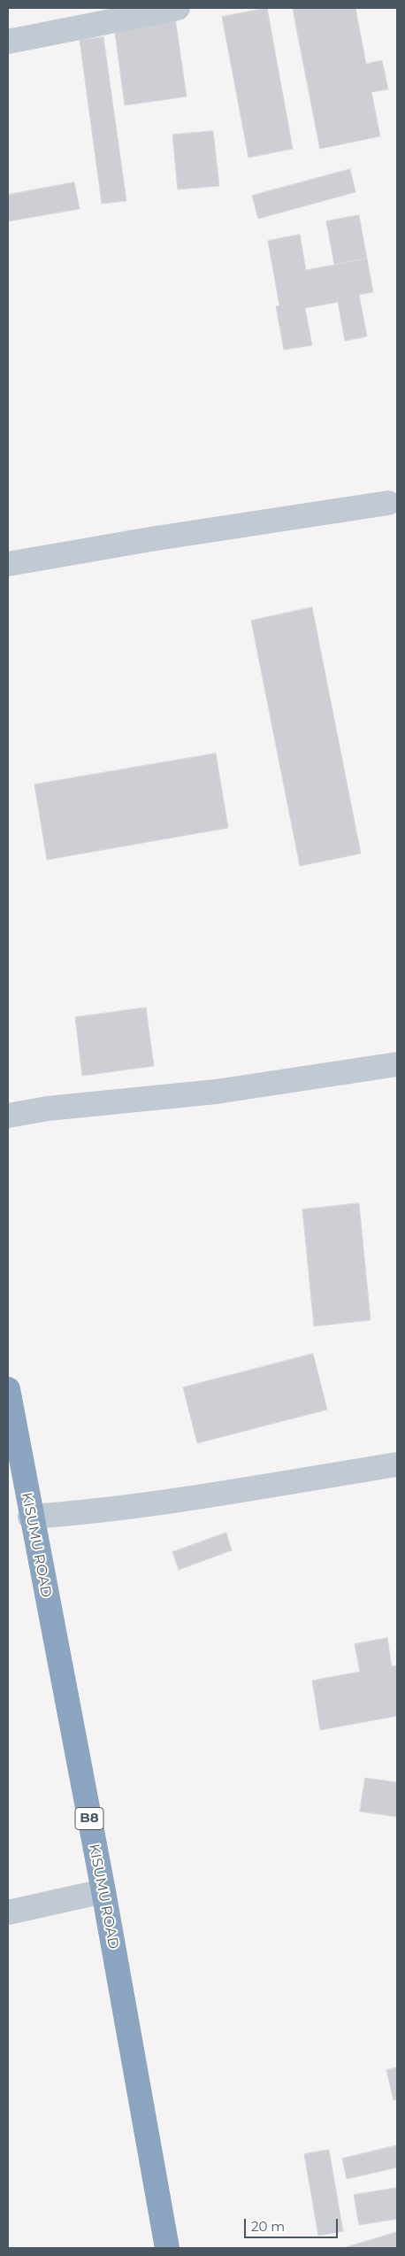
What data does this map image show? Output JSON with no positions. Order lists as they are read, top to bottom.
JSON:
{
  "streets": {
    "highway": ["KISUMU ROAD", "B8"]
  },
  "scale_bar": "20 m"
}
